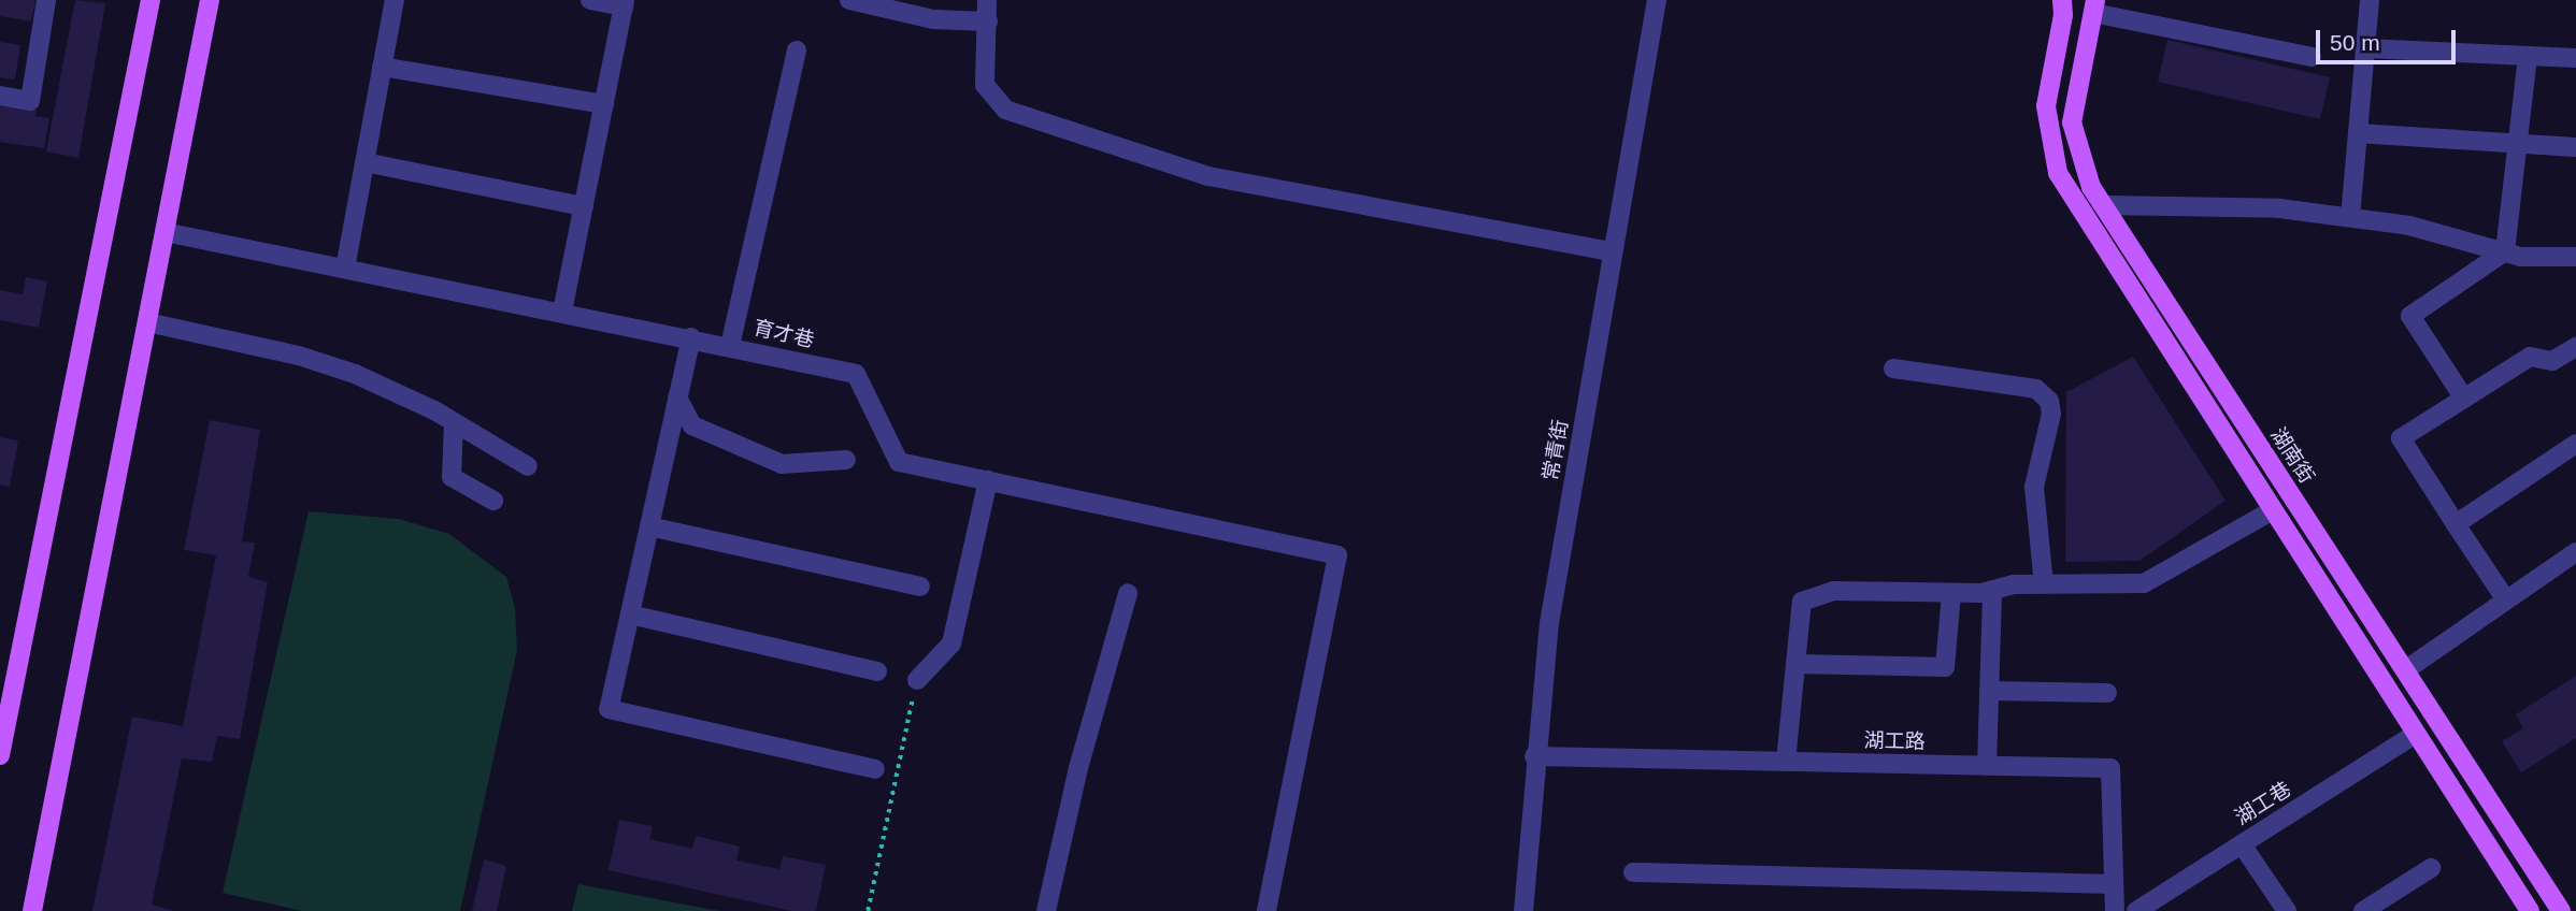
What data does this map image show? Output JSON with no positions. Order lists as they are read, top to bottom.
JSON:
{
  "streets": {
    "main road": ["湖南街"],
    "street": [
      "育才巷",
      "常青街",
      "湖工路",
      "湖工巷"
    ]
  },
  "crossings": [
    ["常青街", "湖工路"]
  ],
  "scale_bar": "50 m"
}
